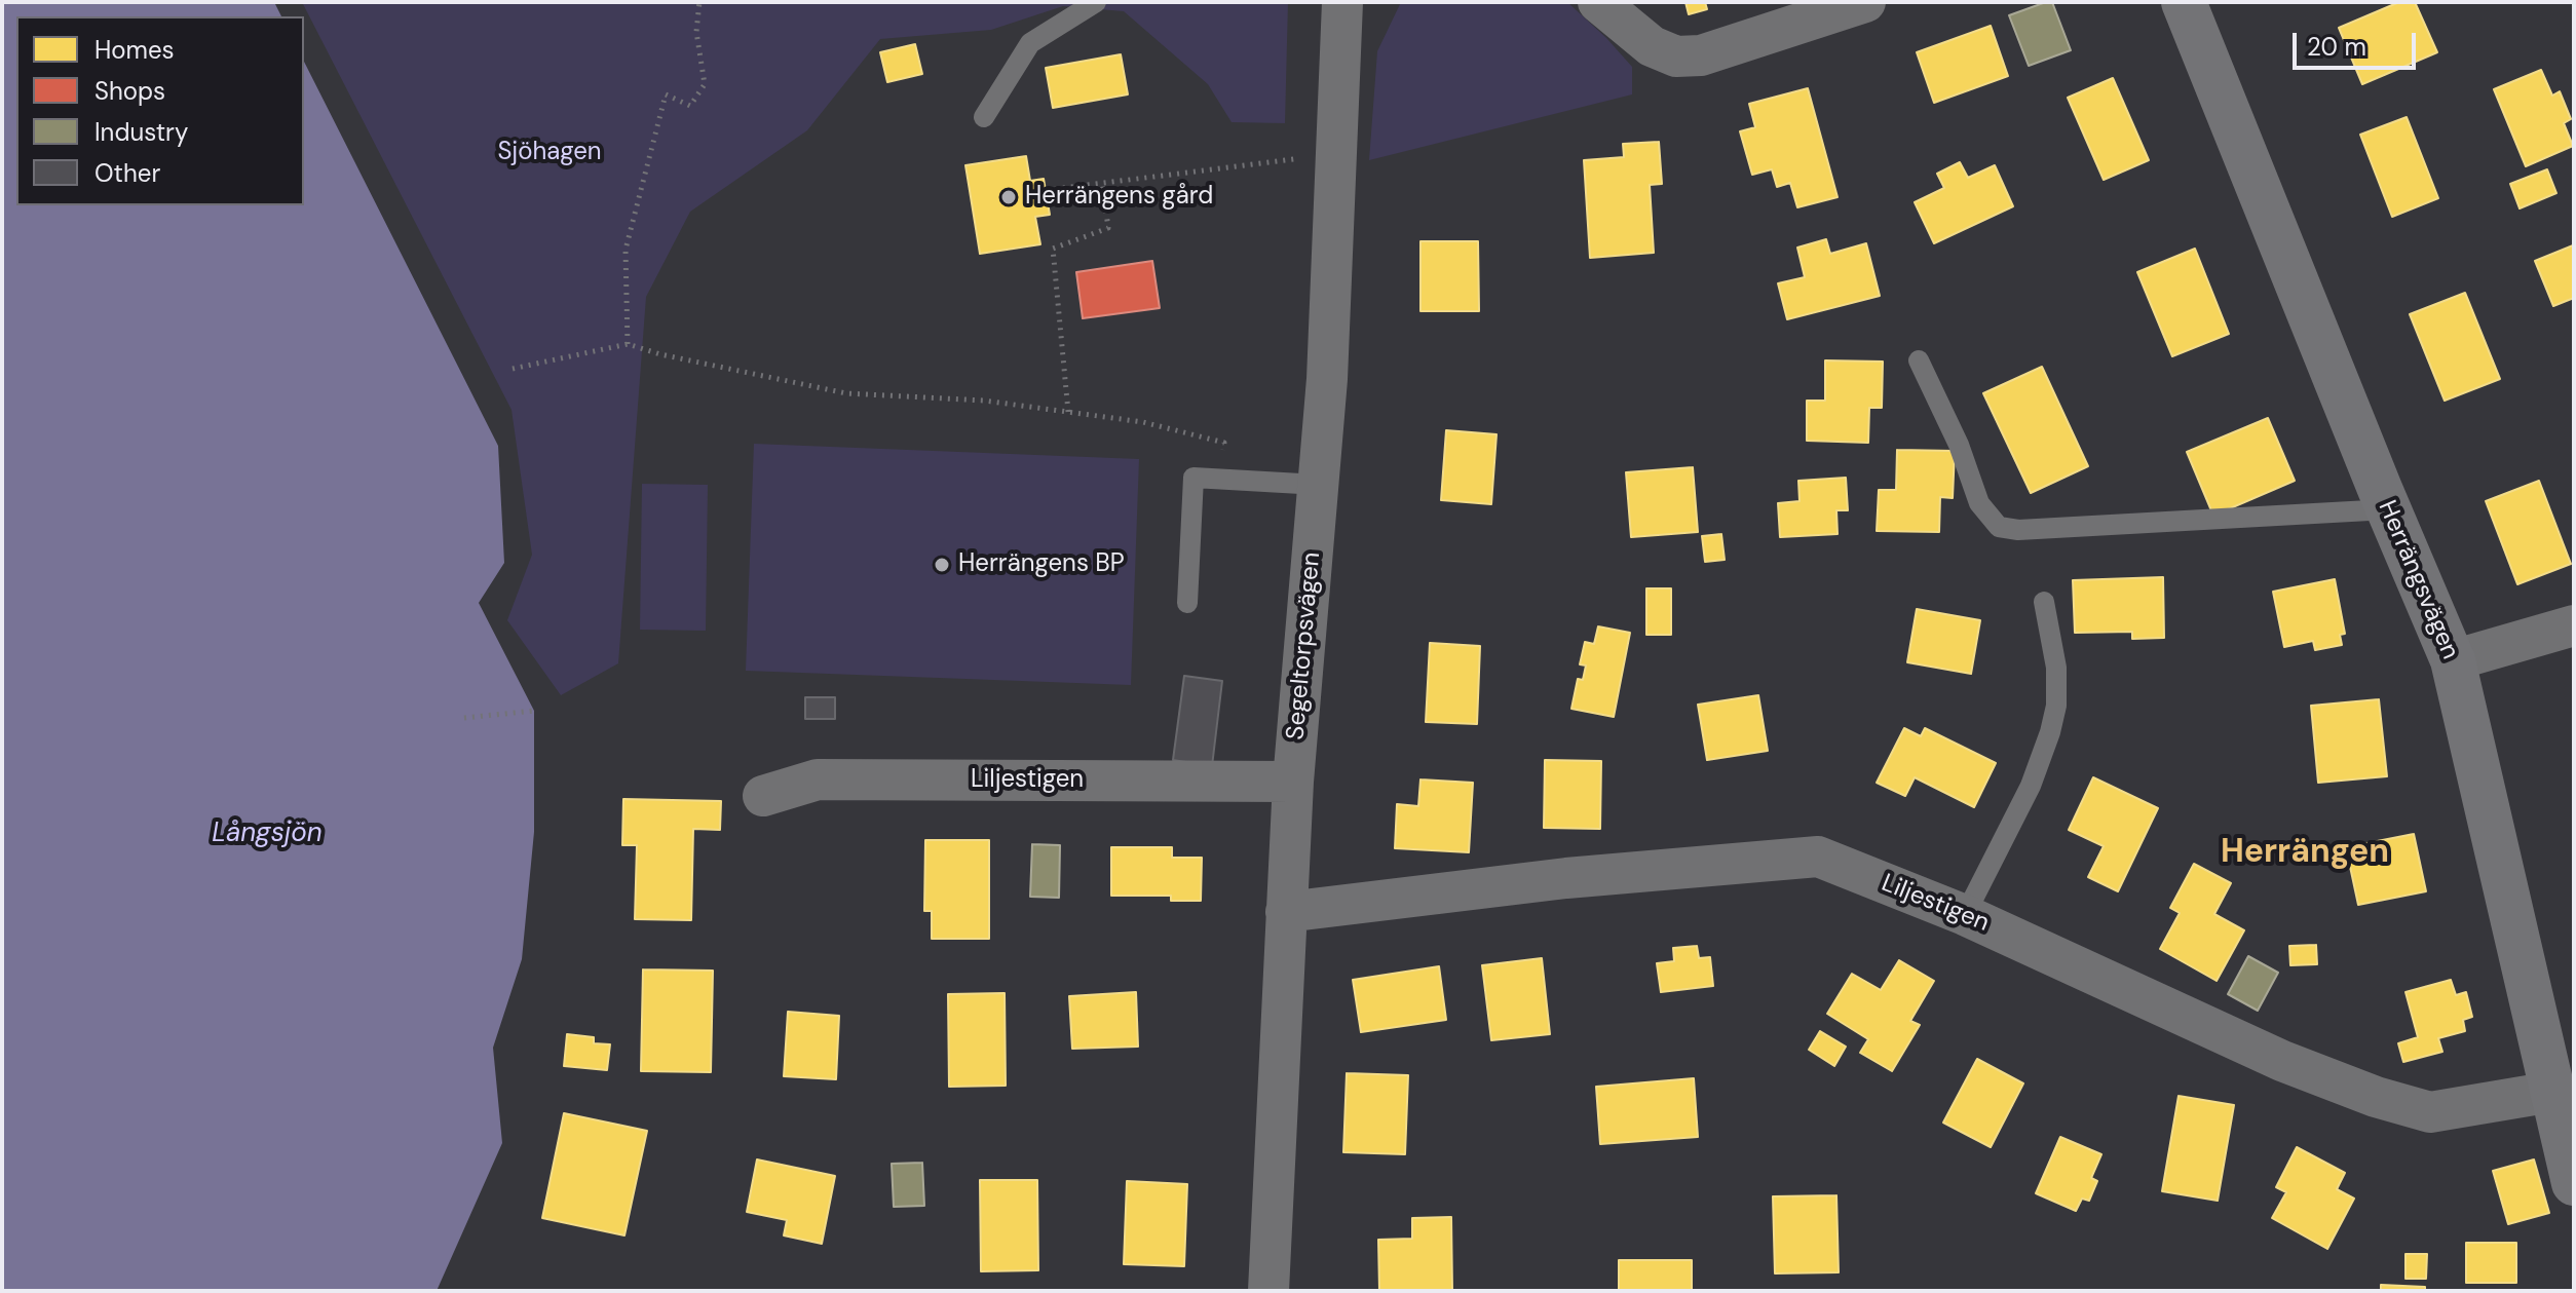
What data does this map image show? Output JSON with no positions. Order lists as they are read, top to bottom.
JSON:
{
  "streets": {
    "street": ["Herrängsvägen", "Segeltorpsvägen", "Liljestigen"]
  },
  "crossings": [
    ["Herrängsvägen", "Liljestigen"],
    ["Segeltorpsvägen", "Liljestigen"]
  ],
  "districts": ["Herrängen"],
  "water": ["Långsjön"],
  "parks": ["Sjöhagen"],
  "places": ["Herrängens gård", "Herrängens BP"],
  "legend": [
    "Homes",
    "Shops",
    "Industry",
    "Other"
  ],
  "scale_bar": "20 m"
}
